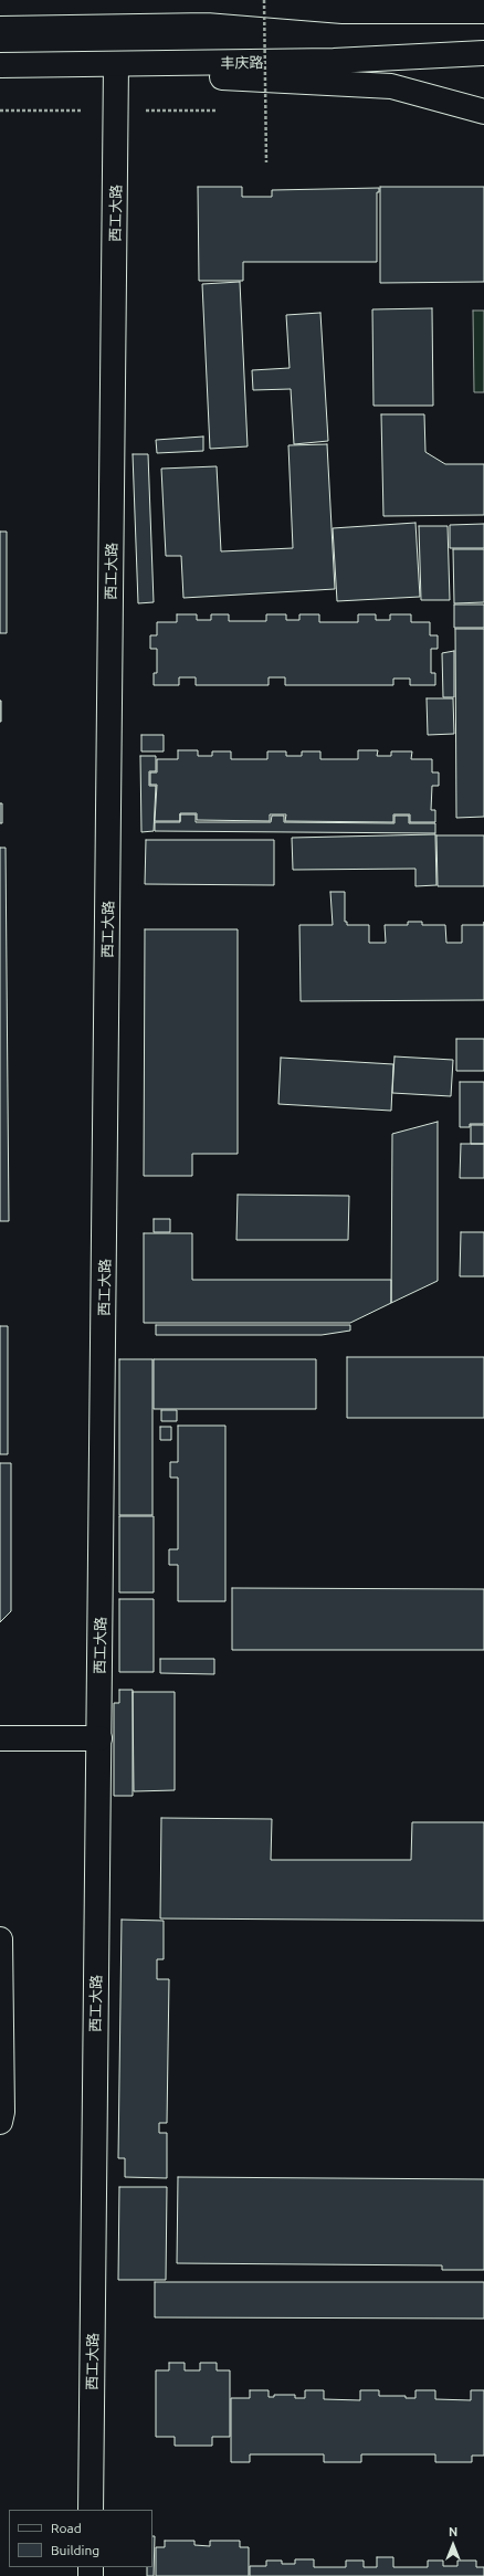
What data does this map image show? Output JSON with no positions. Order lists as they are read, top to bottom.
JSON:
{
  "streets": {
    "street": ["丰庆路", "西工大路"]
  },
  "crossings": [
    ["丰庆路", "西工大路"]
  ],
  "legend": ["Road", "Building"],
  "north": "top"
}
